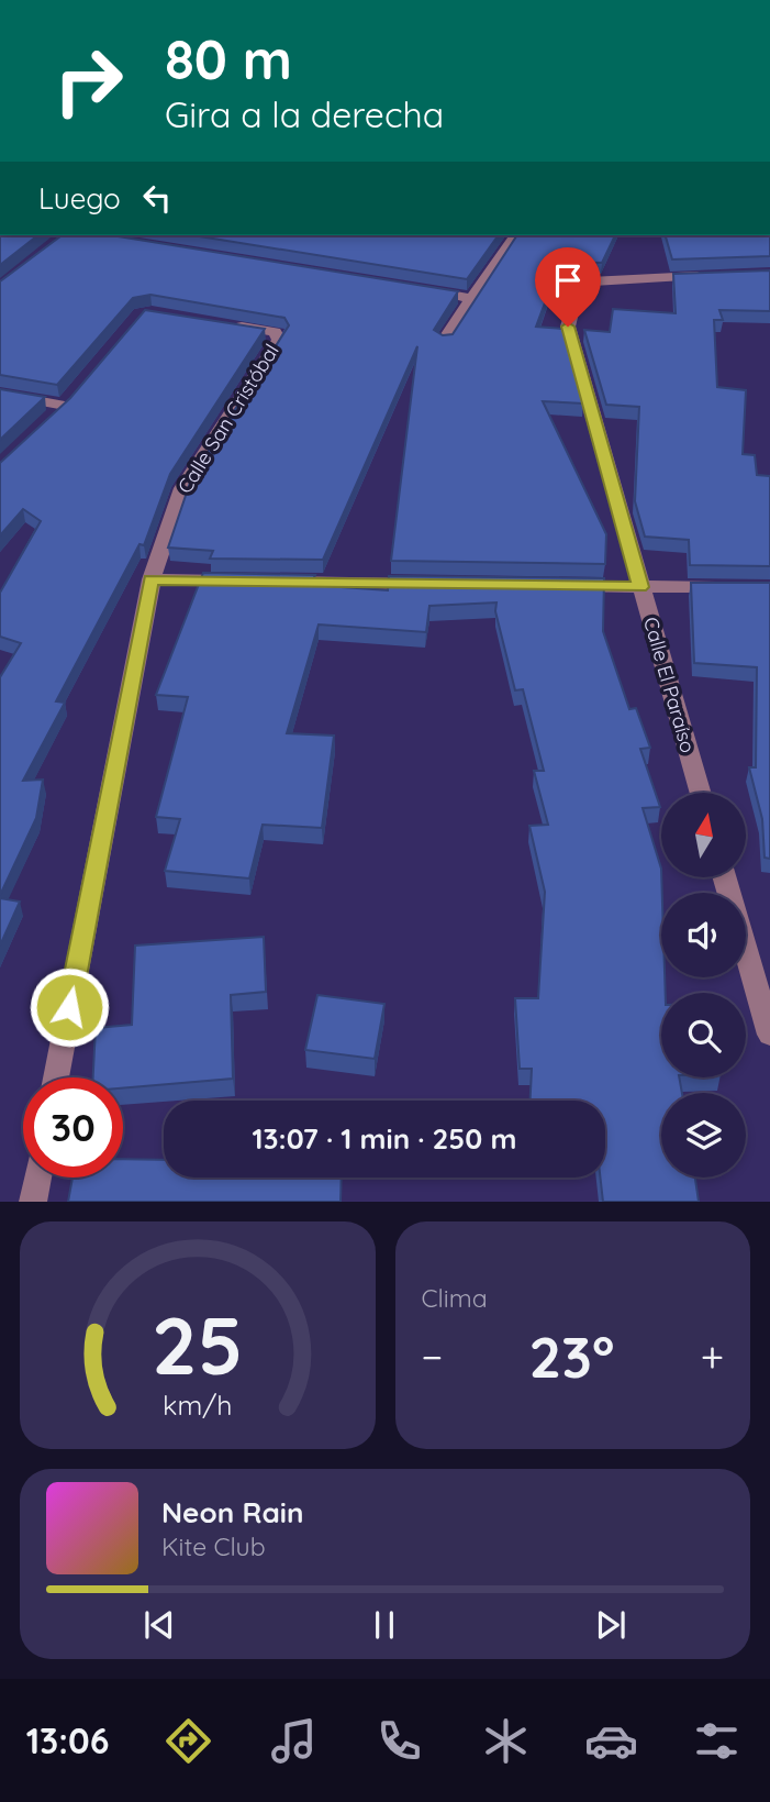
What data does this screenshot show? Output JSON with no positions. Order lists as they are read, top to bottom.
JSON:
{
  "streets": {
    "street": ["Calle San Cristóbal", "Calle El Paraíso"]
  },
  "north": "top",
  "page": {
    "turn": ["80 m", "Gira a la derecha"],
    "then": "Luego",
    "limit": "30",
    "trip": "13:07 · 1 min · 250 m",
    "tile": "Clima",
    "heat": ["−", "23°", "+"],
    "song": ["Neon Rain", "Kite Club"],
    "tabs": "13:06",
    "gauge": ["25", "km/h"]
  }
}
